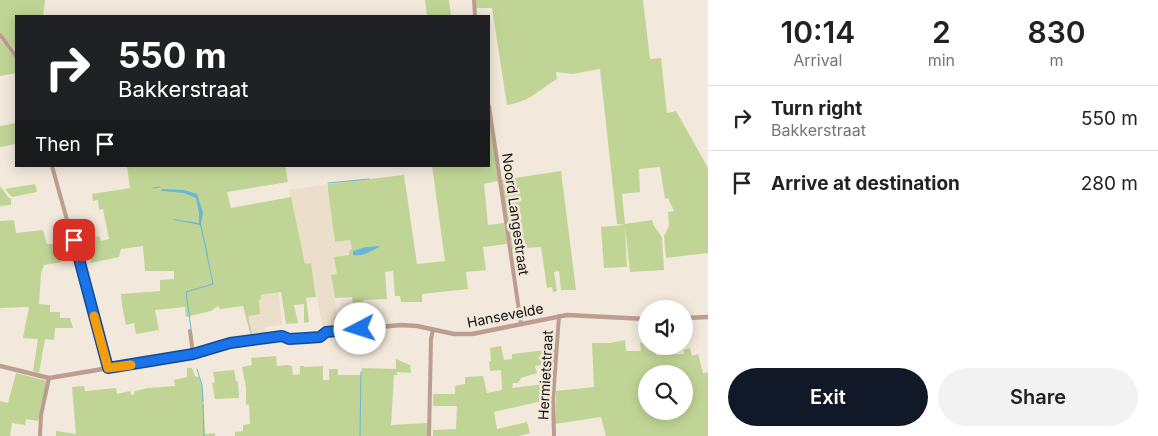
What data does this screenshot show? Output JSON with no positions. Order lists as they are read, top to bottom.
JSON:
{
  "streets": {
    "street": ["Noord Langestraat", "Hansevelde", "Hermietstraat"]
  },
  "crossings": [
    ["Noord Langestraat", "Hansevelde"],
    ["Hansevelde", "Hermietstraat"]
  ],
  "page": {
    "eta": [
      "10:14",
      "Arrival",
      "2",
      "min",
      "830",
      "m"
    ],
    "turn": ["550 m", "Bakkerstraat"],
    "list": [
      {
        "name": "Turn right",
        "note": "Bakkerstraat",
        "value": "550 m"
      },
      {
        "name": "Arrive at destination",
        "value": "280 m"
      }
    ],
    "then": "Then",
    "buttons": ["Exit", "Share"]
  }
}
